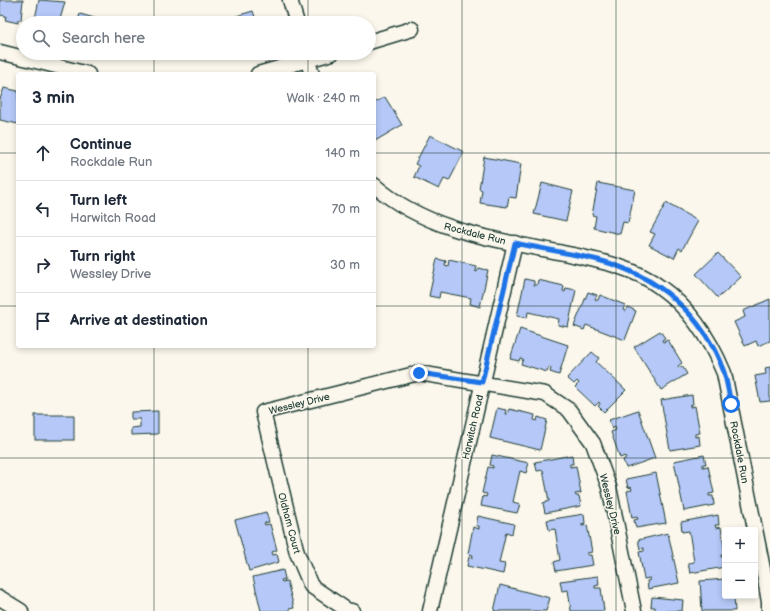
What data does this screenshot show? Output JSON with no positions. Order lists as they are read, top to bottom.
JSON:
{
  "streets": {
    "street": [
      "Rockdale Run",
      "Wessley Drive",
      "Harwitch Road",
      "Oldham Court"
    ]
  },
  "crossings": [
    ["Rockdale Run", "Harwitch Road"],
    ["Wessley Drive", "Harwitch Road"],
    ["Wessley Drive", "Oldham Court"]
  ],
  "page": {
    "search": "Search here",
    "heading": ["3 min", "Walk · 240 m"],
    "list": [
      ["Continue", "Rockdale Run", "140 m"],
      ["Turn left", "Harwitch Road", "70 m"],
      ["Turn right", "Wessley Drive", "30 m"],
      "Arrive at destination"
    ],
    "map_buttons": ["+", "−"]
  }
}
